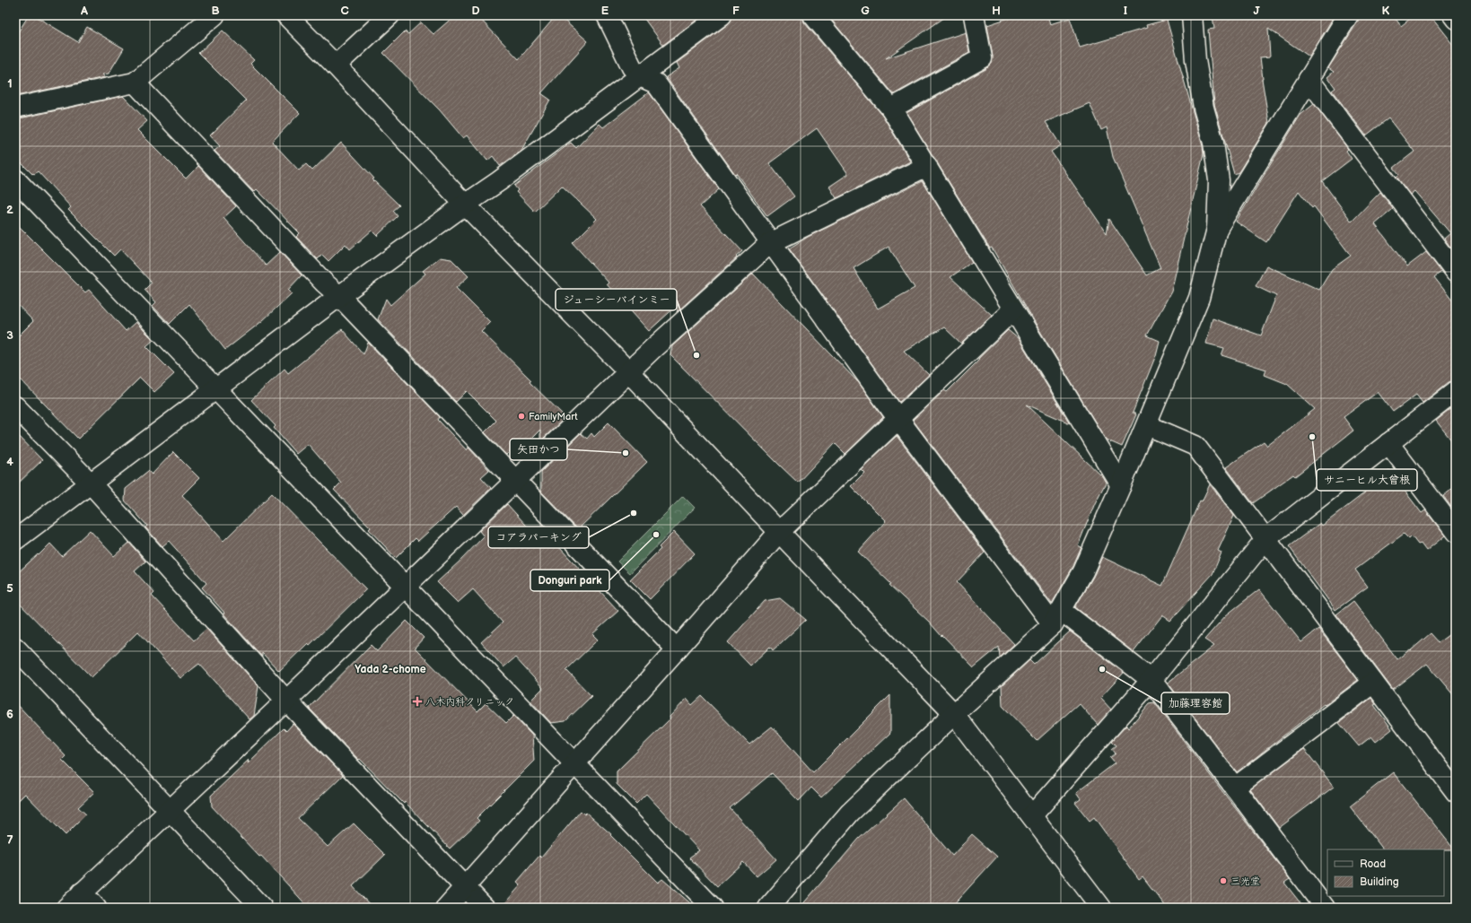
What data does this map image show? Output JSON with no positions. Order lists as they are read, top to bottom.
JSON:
{
  "districts": ["Yada 2-chome"],
  "places": {
    "other": [
      "ジューシーバインミー",
      "FamilyMart",
      "サニーヒル大曾根",
      "矢田かつ",
      "コアラパーキング",
      "Donguri park",
      "加藤理容館",
      "三光堂"
    ],
    "health": ["八木内科クリニック"]
  },
  "legend": ["Road", "Building"],
  "grid": {
    "columns": [
      "A",
      "B",
      "C",
      "D",
      "E",
      "F",
      "G",
      "H",
      "I",
      "J",
      "K"
    ],
    "rows": [
      "1",
      "2",
      "3",
      "4",
      "5",
      "6",
      "7"
    ]
  }
}
